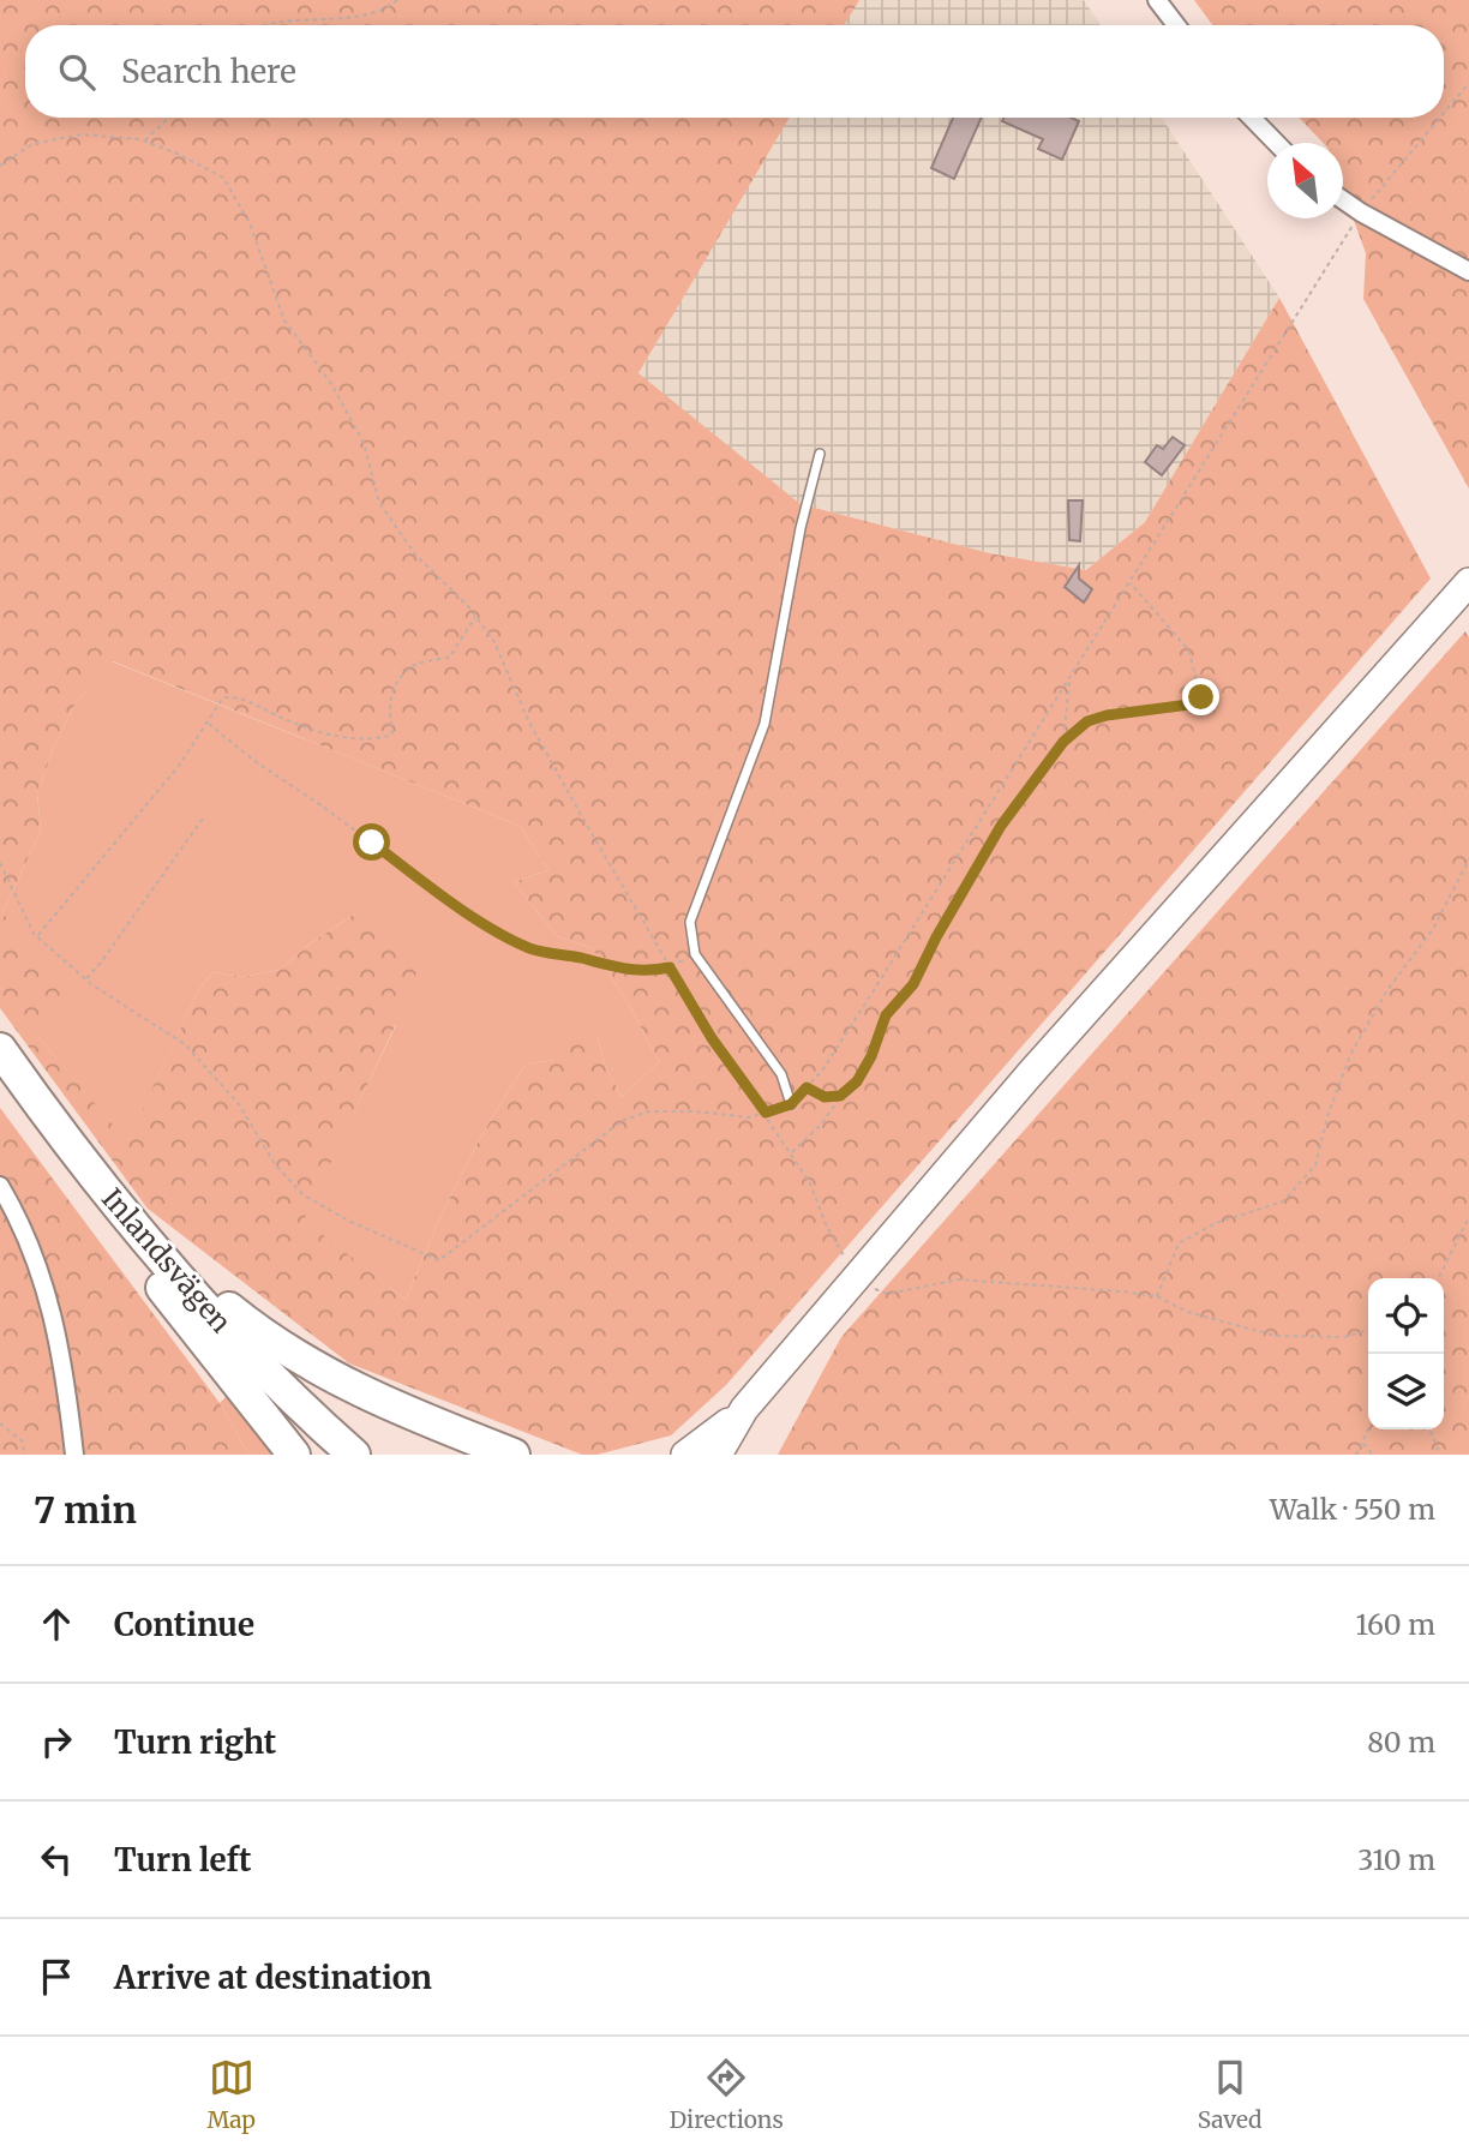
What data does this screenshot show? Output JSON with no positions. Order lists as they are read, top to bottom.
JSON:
{
  "streets": {
    "highway": ["Inlandsvägen"]
  },
  "north": "top left",
  "page": {
    "search": "Search here",
    "heading": ["7 min", "Walk · 550 m"],
    "list": [
      ["Continue", "160 m"],
      ["Turn right", "80 m"],
      ["Turn left", "310 m"],
      "Arrive at destination"
    ],
    "nav": ["Map", "Directions", "Saved"]
  }
}
